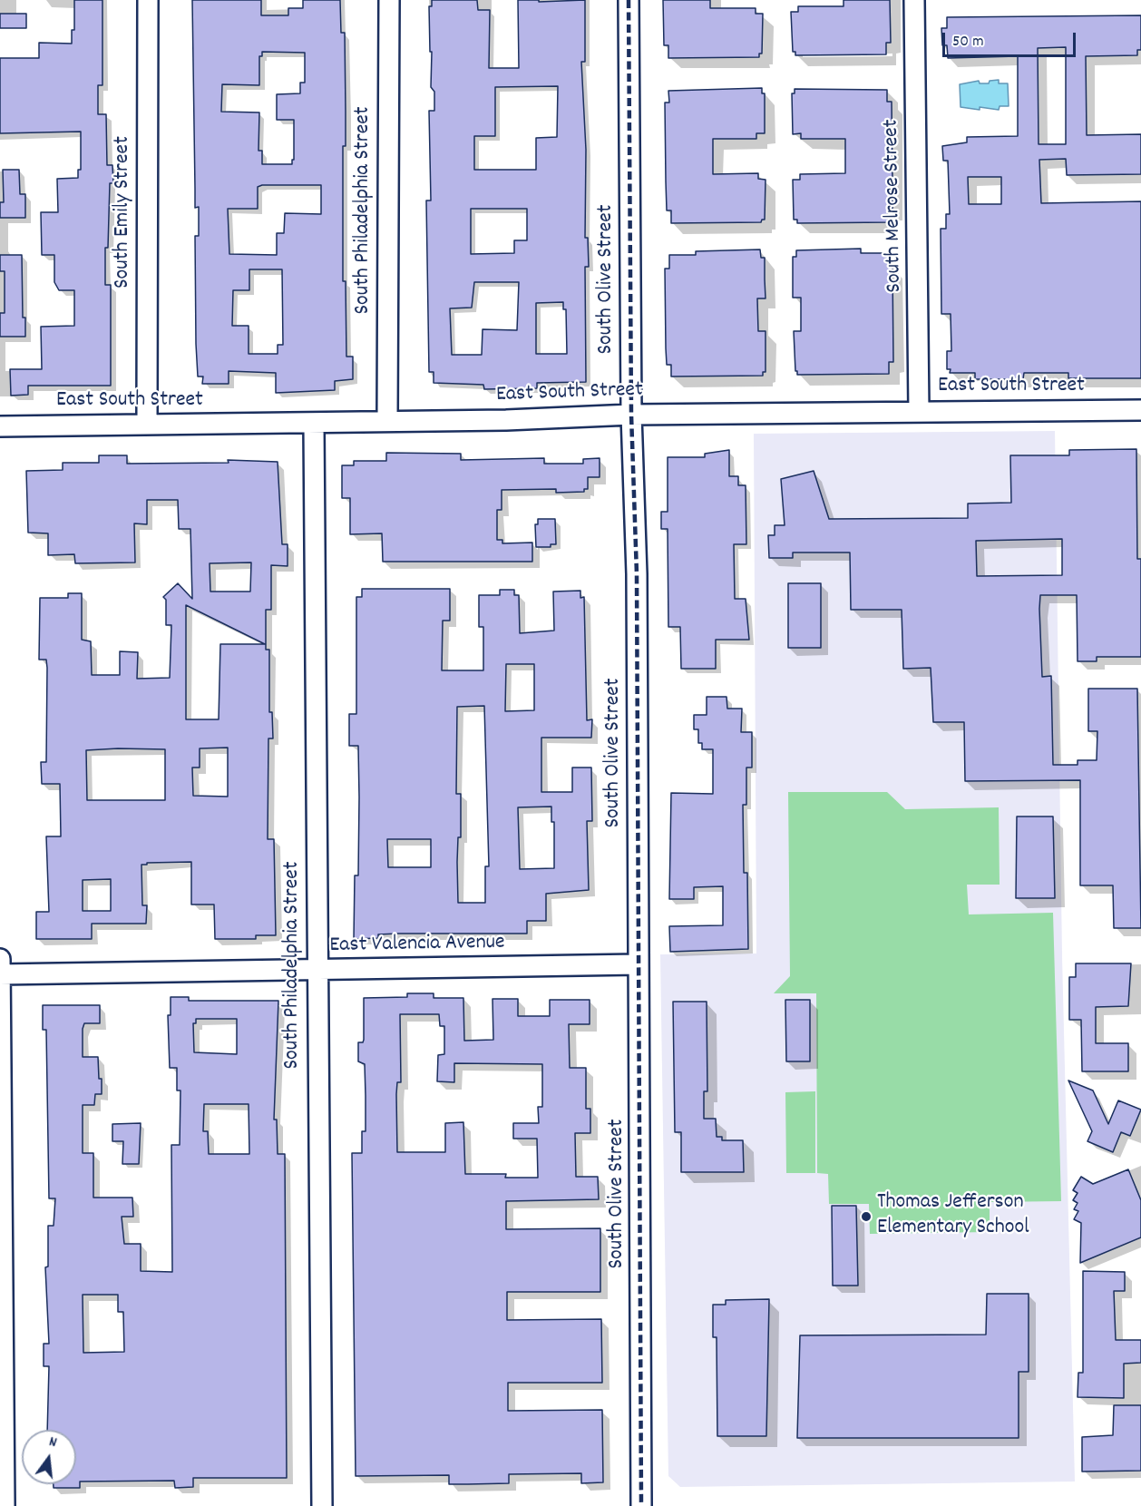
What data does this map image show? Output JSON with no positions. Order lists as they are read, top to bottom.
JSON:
{
  "streets": {
    "street": [
      "South Melrose Street",
      "South Philadelphia Street",
      "South Emily Street",
      "South Olive Street",
      "East South Street",
      "East Valencia Avenue"
    ]
  },
  "crossings": [
    ["South Melrose Street", "East South Street"],
    ["South Philadelphia Street", "East South Street"],
    ["South Philadelphia Street", "East Valencia Avenue"],
    ["South Emily Street", "East South Street"],
    ["South Olive Street", "East South Street"],
    ["South Olive Street", "East Valencia Avenue"]
  ],
  "places": ["Thomas Jefferson Elementary School"],
  "scale_bar": "50 m",
  "north": "top"
}
